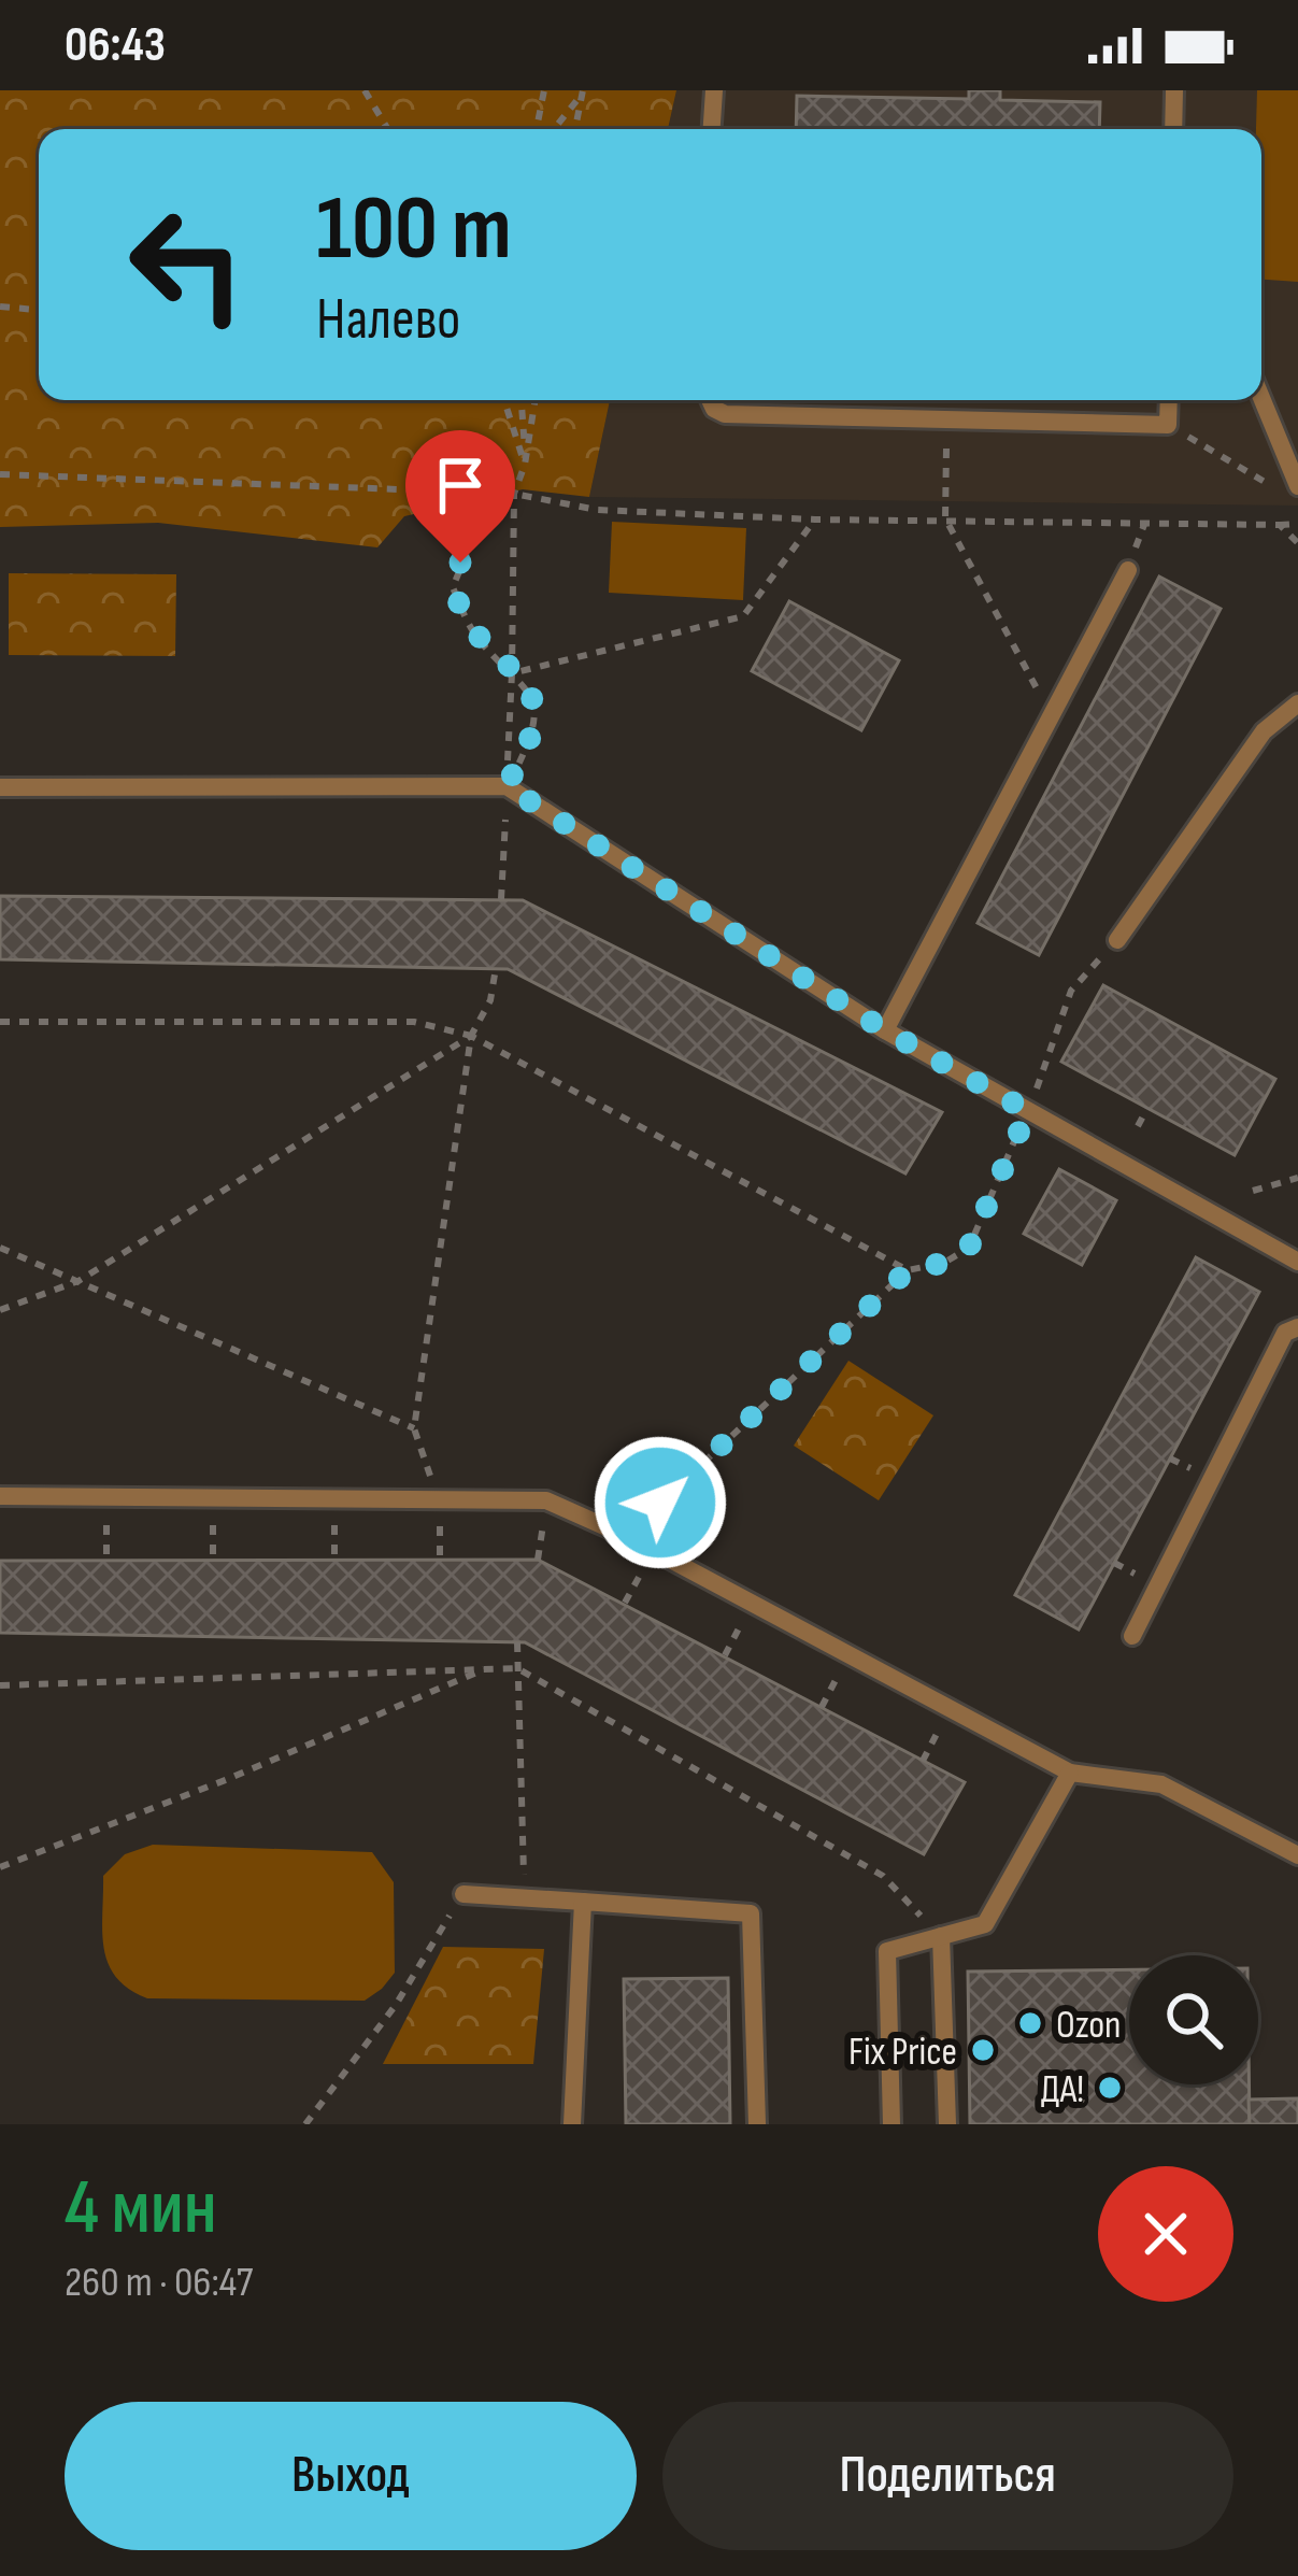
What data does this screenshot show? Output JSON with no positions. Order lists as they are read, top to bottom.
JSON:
{
  "places": ["Ozon", "Fix Price", "ДА!"],
  "page": {
    "status": "06:43",
    "turn": ["100 m", "Налево"],
    "heading": ["4 мин", "260 m · 06:47"],
    "buttons": ["Выход", "Поделиться"]
  }
}
